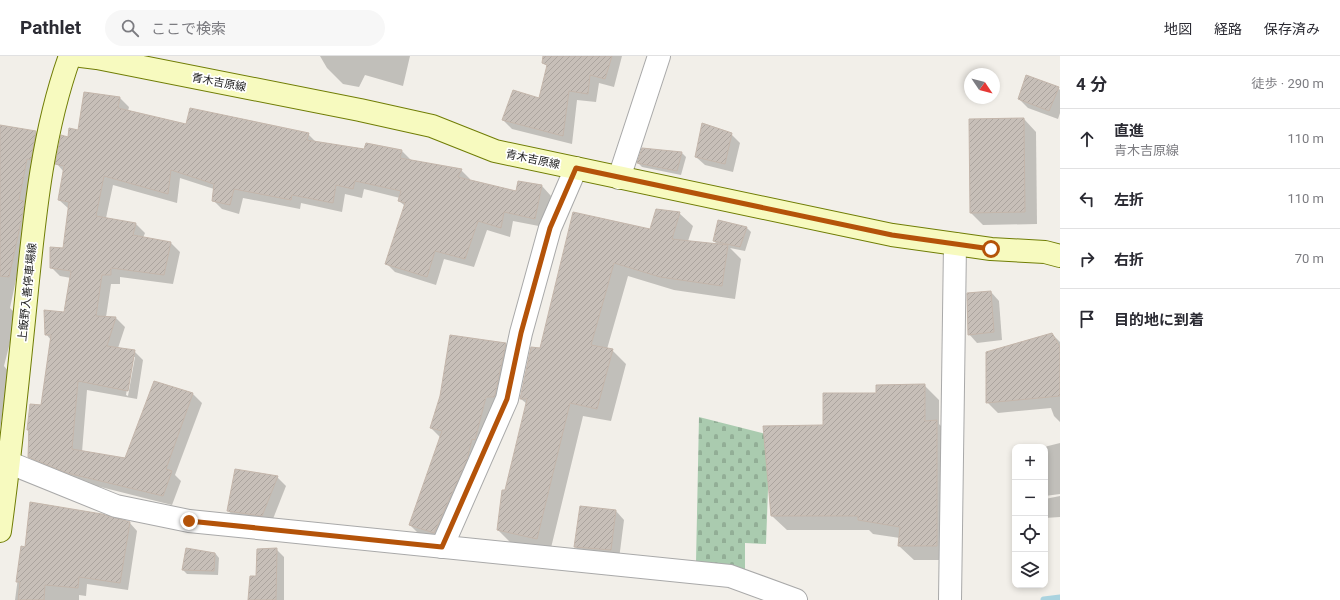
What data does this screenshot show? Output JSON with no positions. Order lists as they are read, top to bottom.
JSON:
{
  "streets": {
    "main road": ["青木吉原線", "上飯野入善停車場線"]
  },
  "north": "bottom right",
  "page": {
    "header": "Pathlet",
    "search": "ここで検索",
    "nav": ["地図", "経路", "保存済み"],
    "heading": ["4 分", "徒歩 · 290 m"],
    "list": [
      ["直進", "青木吉原線", "110 m"],
      ["左折", "110 m"],
      ["右折", "70 m"],
      "目的地に到着"
    ],
    "map_buttons": ["+", "−"]
  }
}
